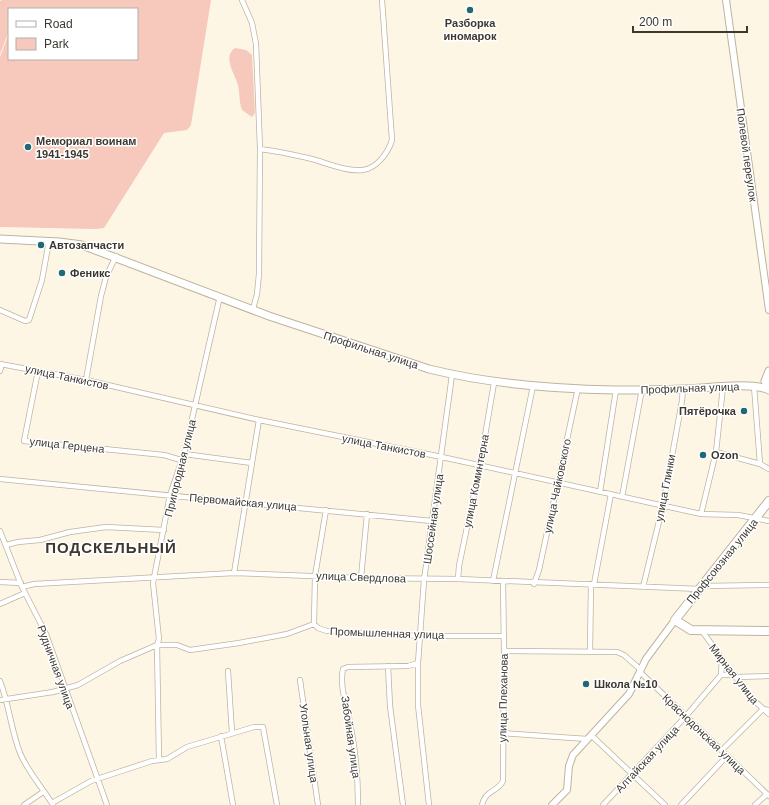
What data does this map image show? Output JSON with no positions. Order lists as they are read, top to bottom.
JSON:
{
  "streets": {
    "highway": ["Профсоюзная улица"],
    "main road": ["Профильная улица"],
    "street": [
      "Полевой переулок",
      "улица Танкистов",
      "улица Герцена",
      "Пригородная улица",
      "улица Коминтерна",
      "улица Чайковского",
      "улица Глинки",
      "Первомайская улица",
      "Шоссейная улица",
      "улица Свердлова",
      "Промышленная улица",
      "Рудничная улица",
      "Мирная улица",
      "улица Плеханова",
      "Краснодонская улица",
      "Забойная улица",
      "Угольная улица",
      "Алтайская улица"
    ]
  },
  "crossings": [
    ["Профильная улица", "Пригородная улица"],
    ["Профильная улица", "улица Коминтерна"],
    ["Профильная улица", "улица Чайковского"],
    ["Профильная улица", "улица Глинки"],
    ["Профильная улица", "Шоссейная улица"],
    ["улица Танкистов", "улица Герцена"],
    ["улица Танкистов", "Пригородная улица"],
    ["улица Танкистов", "улица Коминтерна"],
    ["улица Танкистов", "улица Чайковского"],
    ["улица Танкистов", "улица Глинки"],
    ["улица Танкистов", "Шоссейная улица"],
    ["улица Танкистов", "Профсоюзная улица"],
    ["улица Герцена", "Пригородная улица"],
    ["Пригородная улица", "Первомайская улица"],
    ["Пригородная улица", "улица Свердлова"],
    ["Пригородная улица", "Промышленная улица"],
    ["улица Коминтерна", "улица Свердлова"],
    ["улица Чайковского", "улица Свердлова"],
    ["улица Глинки", "улица Свердлова"],
    ["Первомайская улица", "Шоссейная улица"],
    ["Шоссейная улица", "улица Свердлова"],
    ["Шоссейная улица", "Промышленная улица"],
    ["Профсоюзная улица", "улица Свердлова"],
    ["улица Свердлова", "Рудничная улица"],
    ["улица Свердлова", "улица Плеханова"],
    ["Промышленная улица", "Рудничная улица"],
    ["Промышленная улица", "улица Плеханова"],
    ["Краснодонская улица", "Алтайская улица"]
  ],
  "districts": ["ПОДСКЕЛЬНЫЙ"],
  "places": [
    "Разборка иномарок",
    "Мемориал воинам 1941-1945",
    "Автозапчасти",
    "Феникс",
    "Пятёрочка",
    "Ozon",
    "Школа №10"
  ],
  "legend": ["Road", "Park"],
  "scale_bar": "200 m"
}
